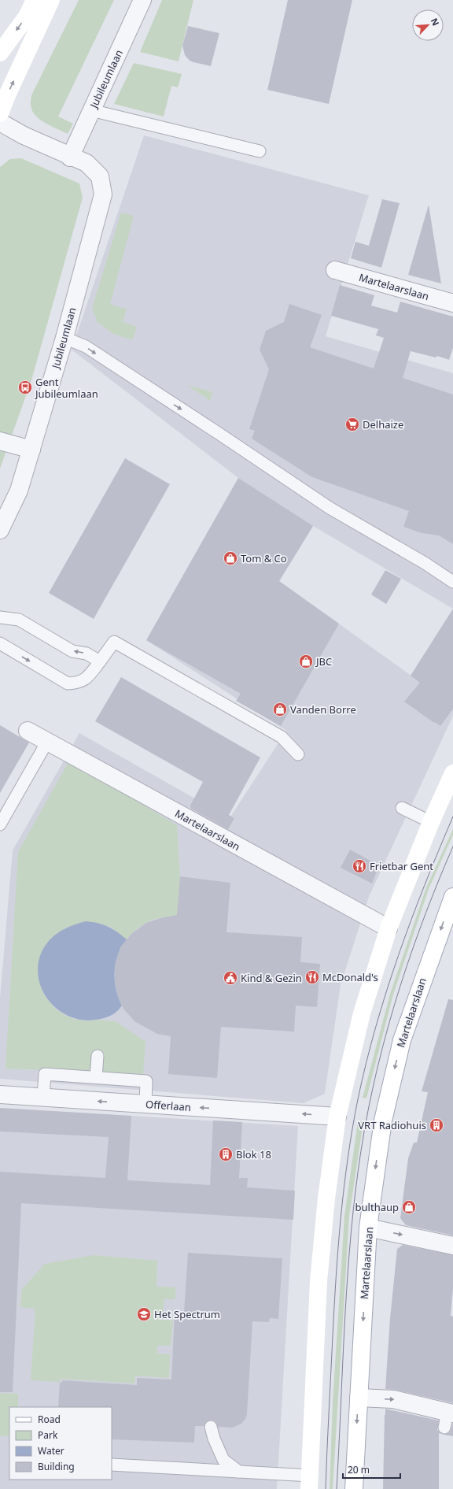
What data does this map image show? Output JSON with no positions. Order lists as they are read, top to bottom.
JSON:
{
  "streets": {
    "street": ["Jubileumlaan", "Martelaarslaan", "Offerlaan"]
  },
  "one_way": ["Offerlaan"],
  "places": {
    "bus stop": ["Gent Jubileumlaan"],
    "supermarket": ["Delhaize"],
    "shop": [
      "Tom & Co",
      "JBC",
      "Vanden Borre",
      "bulthaup"
    ],
    "restaurant": ["Frietbar Gent", "McDonald's"],
    "public building": ["Kind & Gezin"],
    "building": ["VRT Radiohuis", "Blok 18"],
    "school or university": ["Het Spectrum"]
  },
  "legend": [
    "Road",
    "Park",
    "Water",
    "Building"
  ],
  "scale_bar": "20 m",
  "north": "top right"
}
